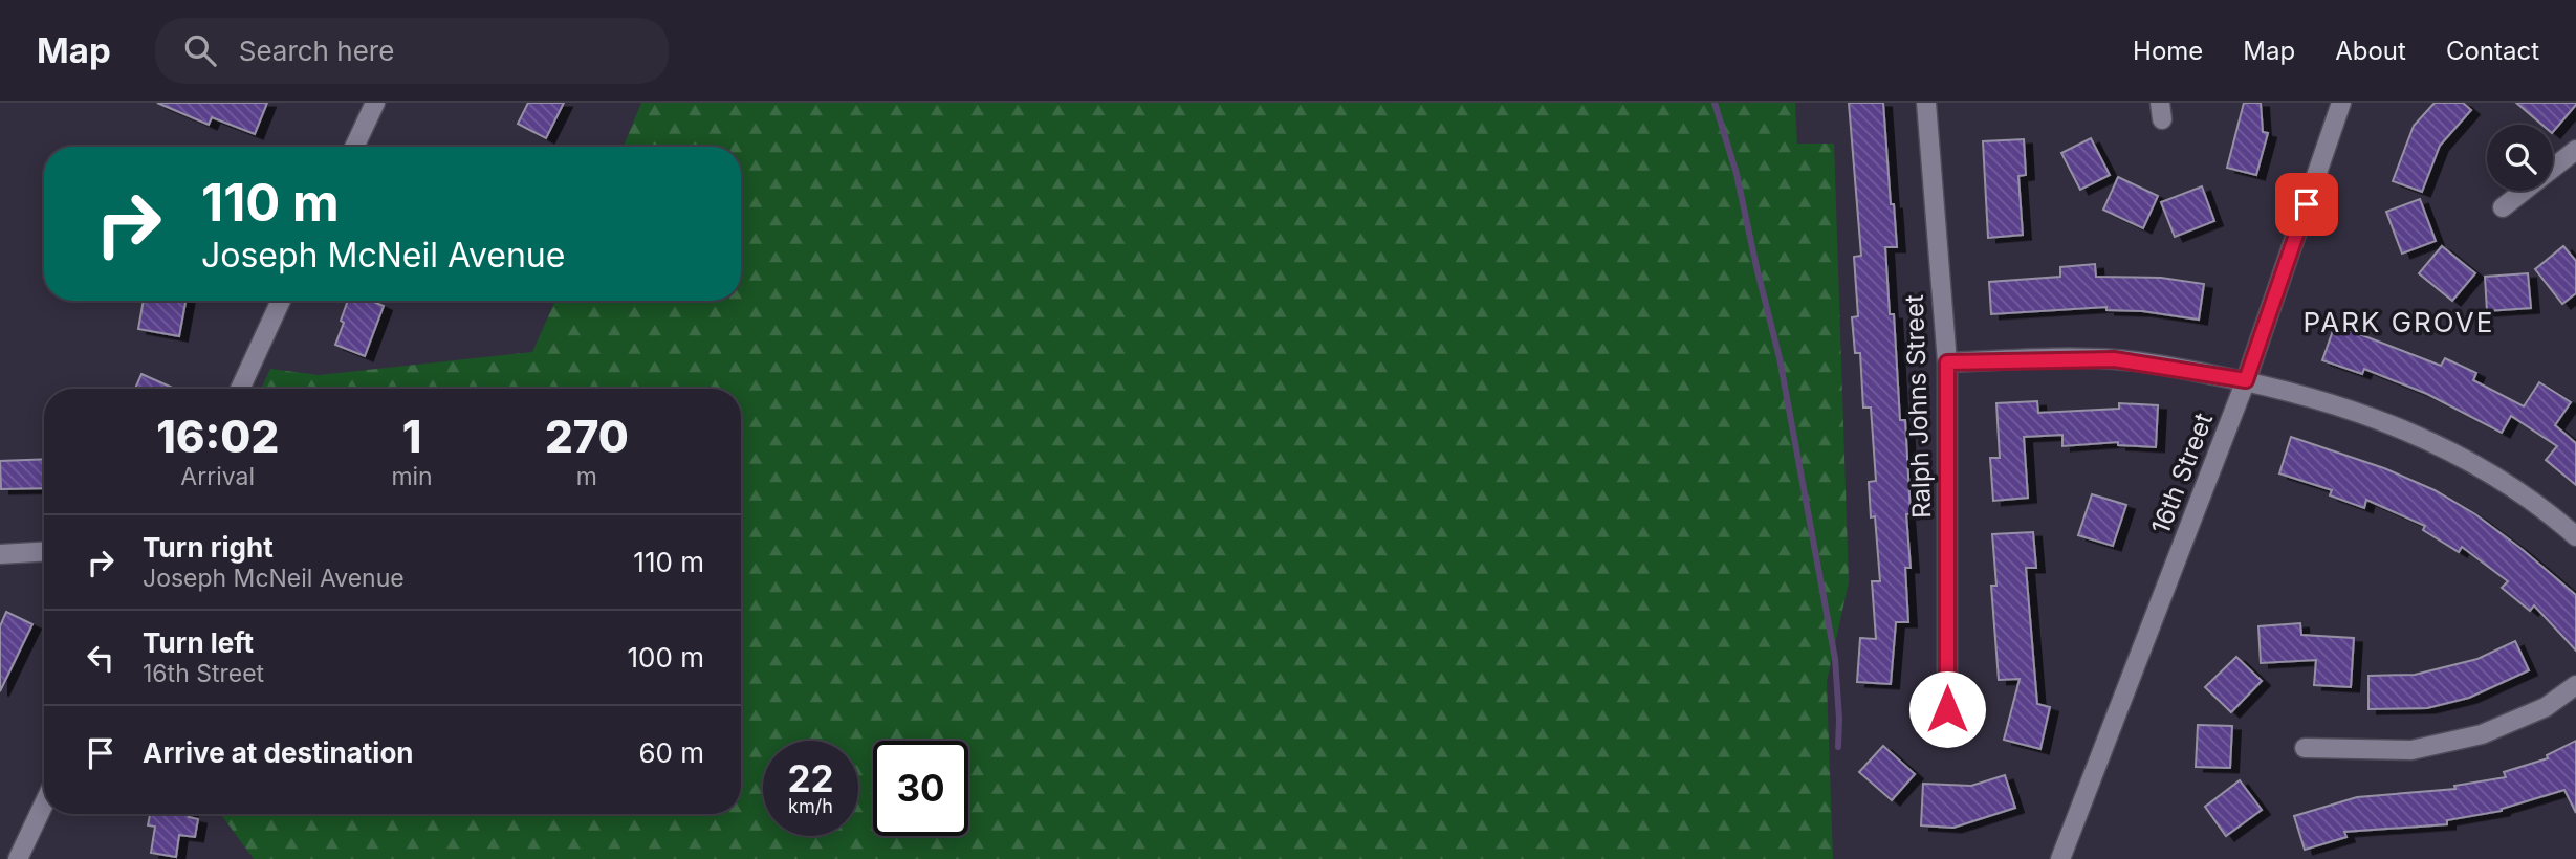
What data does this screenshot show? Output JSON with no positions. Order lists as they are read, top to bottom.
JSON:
{
  "streets": {
    "street": ["Ralph Johns Street", "16th Street"]
  },
  "districts": ["PARK GROVE"],
  "page": {
    "header": "Map",
    "search": "Search here",
    "nav": [
      "Home",
      "Map",
      "About",
      "Contact"
    ],
    "turn": ["110 m", "Joseph McNeil Avenue"],
    "eta": [
      "16:02",
      "Arrival",
      "1",
      "min",
      "270",
      "m"
    ],
    "list": [
      {
        "name": "Turn right",
        "note": "Joseph McNeil Avenue",
        "value": "110 m"
      },
      {
        "name": "Turn left",
        "note": "16th Street",
        "value": "100 m"
      },
      {
        "name": "Arrive at destination",
        "value": "60 m"
      }
    ],
    "speed": "22 km/h",
    "limit": "30"
  }
}
